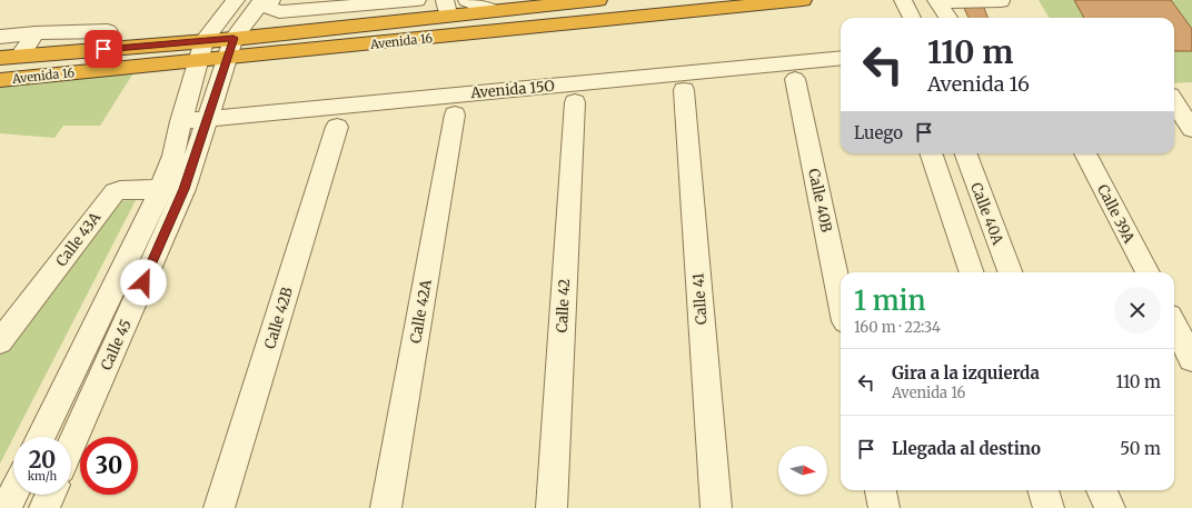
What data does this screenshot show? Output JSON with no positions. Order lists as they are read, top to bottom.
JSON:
{
  "streets": {
    "highway": ["Avenida 16"],
    "street": [
      "Avenida 15O",
      "Calle 40B",
      "Calle 40A",
      "Calle 39A",
      "Calle 43A",
      "Calle 41",
      "Calle 42",
      "Calle 42A",
      "Calle 42B",
      "Calle 45"
    ]
  },
  "crossings": [
    ["Avenida 16", "Calle 45"],
    ["Avenida 15O", "Calle 45"],
    ["Calle 43A", "Calle 45"]
  ],
  "north": "right",
  "page": {
    "turn": ["110 m", "Avenida 16"],
    "then": "Luego",
    "heading": ["1 min", "160 m · 22:34"],
    "list": [
      {
        "name": "Gira a la izquierda",
        "note": "Avenida 16",
        "value": "110 m"
      },
      {
        "name": "Llegada al destino",
        "value": "50 m"
      }
    ],
    "speed": "20 km/h",
    "limit": "30"
  }
}
